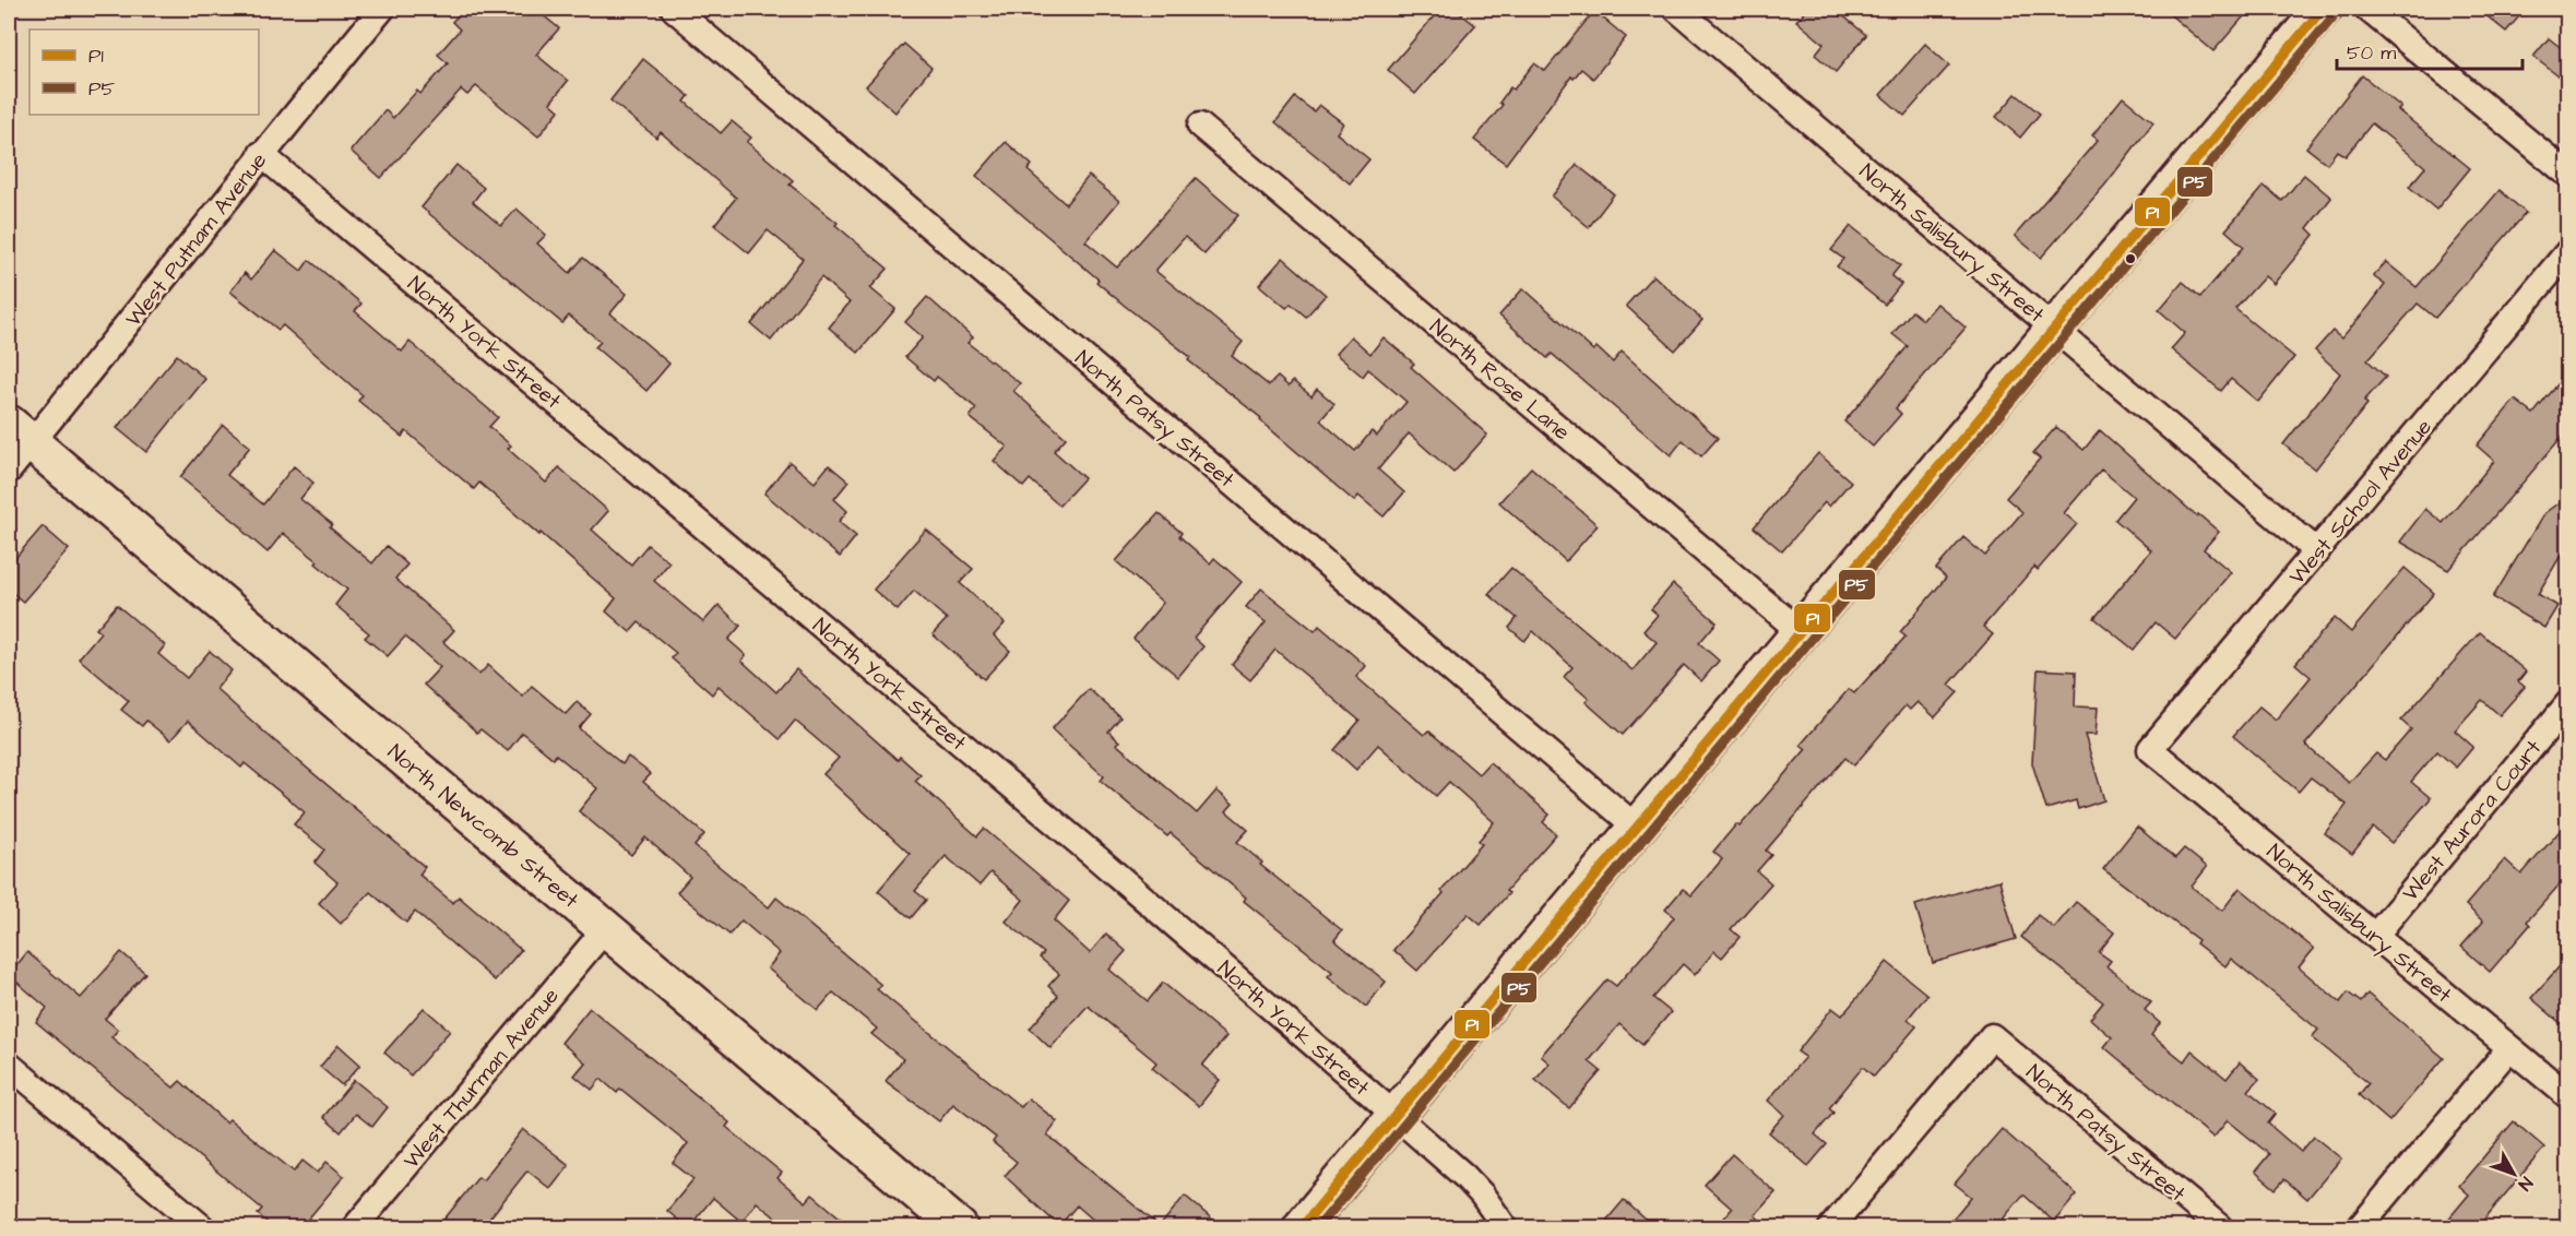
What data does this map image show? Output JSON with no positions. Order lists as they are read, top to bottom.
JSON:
{
  "streets": {
    "main road": ["North Newcomb Street"],
    "street": [
      "West Putnam Avenue",
      "North Salisbury Street",
      "North York Street",
      "North Rose Lane",
      "North Patsy Street",
      "West School Avenue",
      "West Aurora Court",
      "West Thurman Avenue"
    ]
  },
  "crossings": [
    ["West Putnam Avenue", "North York Street"],
    ["West Putnam Avenue", "North Newcomb Street"],
    ["North Salisbury Street", "West School Avenue"],
    ["North Salisbury Street", "West Aurora Court"],
    ["North Newcomb Street", "West Thurman Avenue"]
  ],
  "lines": ["transit line P1", "transit line P5"],
  "legend": ["P1", "P5"],
  "scale_bar": "50 m",
  "north": "bottom right"
}
